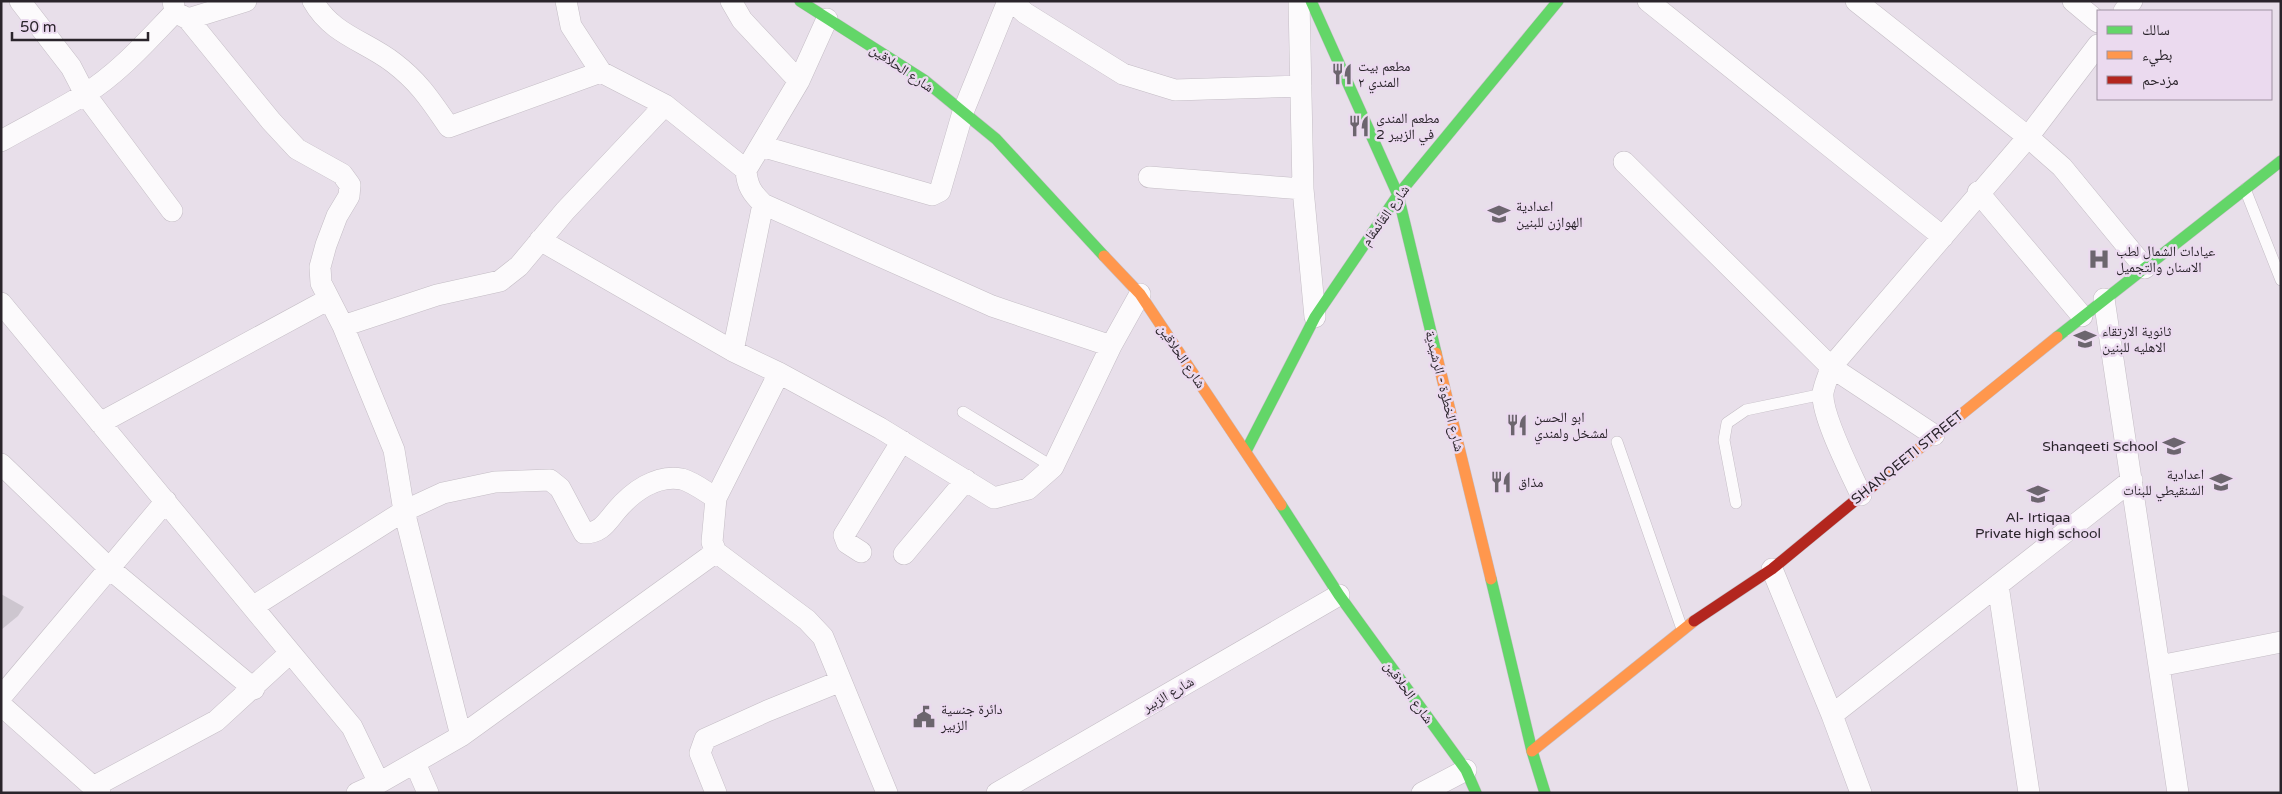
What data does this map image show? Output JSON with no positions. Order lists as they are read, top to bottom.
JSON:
{
  "streets": {
    "main road": [
      "شارع الحلاقين",
      "شارع القائمقام",
      "شارع الخطوة - الرشيدية",
      "SHANQEETI STREET"
    ],
    "street": ["شارع الزبير"]
  },
  "crossings": [
    ["شارع الحلاقين", "شارع القائمقام"],
    ["شارع الحلاقين", "شارع الزبير"],
    ["شارع القائمقام", "شارع الخطوة - الرشيدية"],
    ["شارع الخطوة - الرشيدية", "SHANQEETI STREET"]
  ],
  "places": {
    "restaurant": [
      "مطعم بيت المندي ٢",
      "مطعم المندي 2 في الزبير",
      "ابو الحسن لمشخل ولمندي",
      "مذاق"
    ],
    "school or university": [
      "اعدادية الهوازن للبنين",
      "ثانوية الارتقاء الاهليه للبنين",
      "Shanqeeti School",
      "اعدادية الشنقيطي للبنات",
      "Al- Irtiqaa Private high school"
    ],
    "hospital": ["عيادات الشمال لطب الاسنان والتجميل"],
    "public building": ["دائرة جنسية الزبير"]
  },
  "legend": ["سالك", "بطيء", "مزدحم"],
  "scale_bar": "50 m"
}
